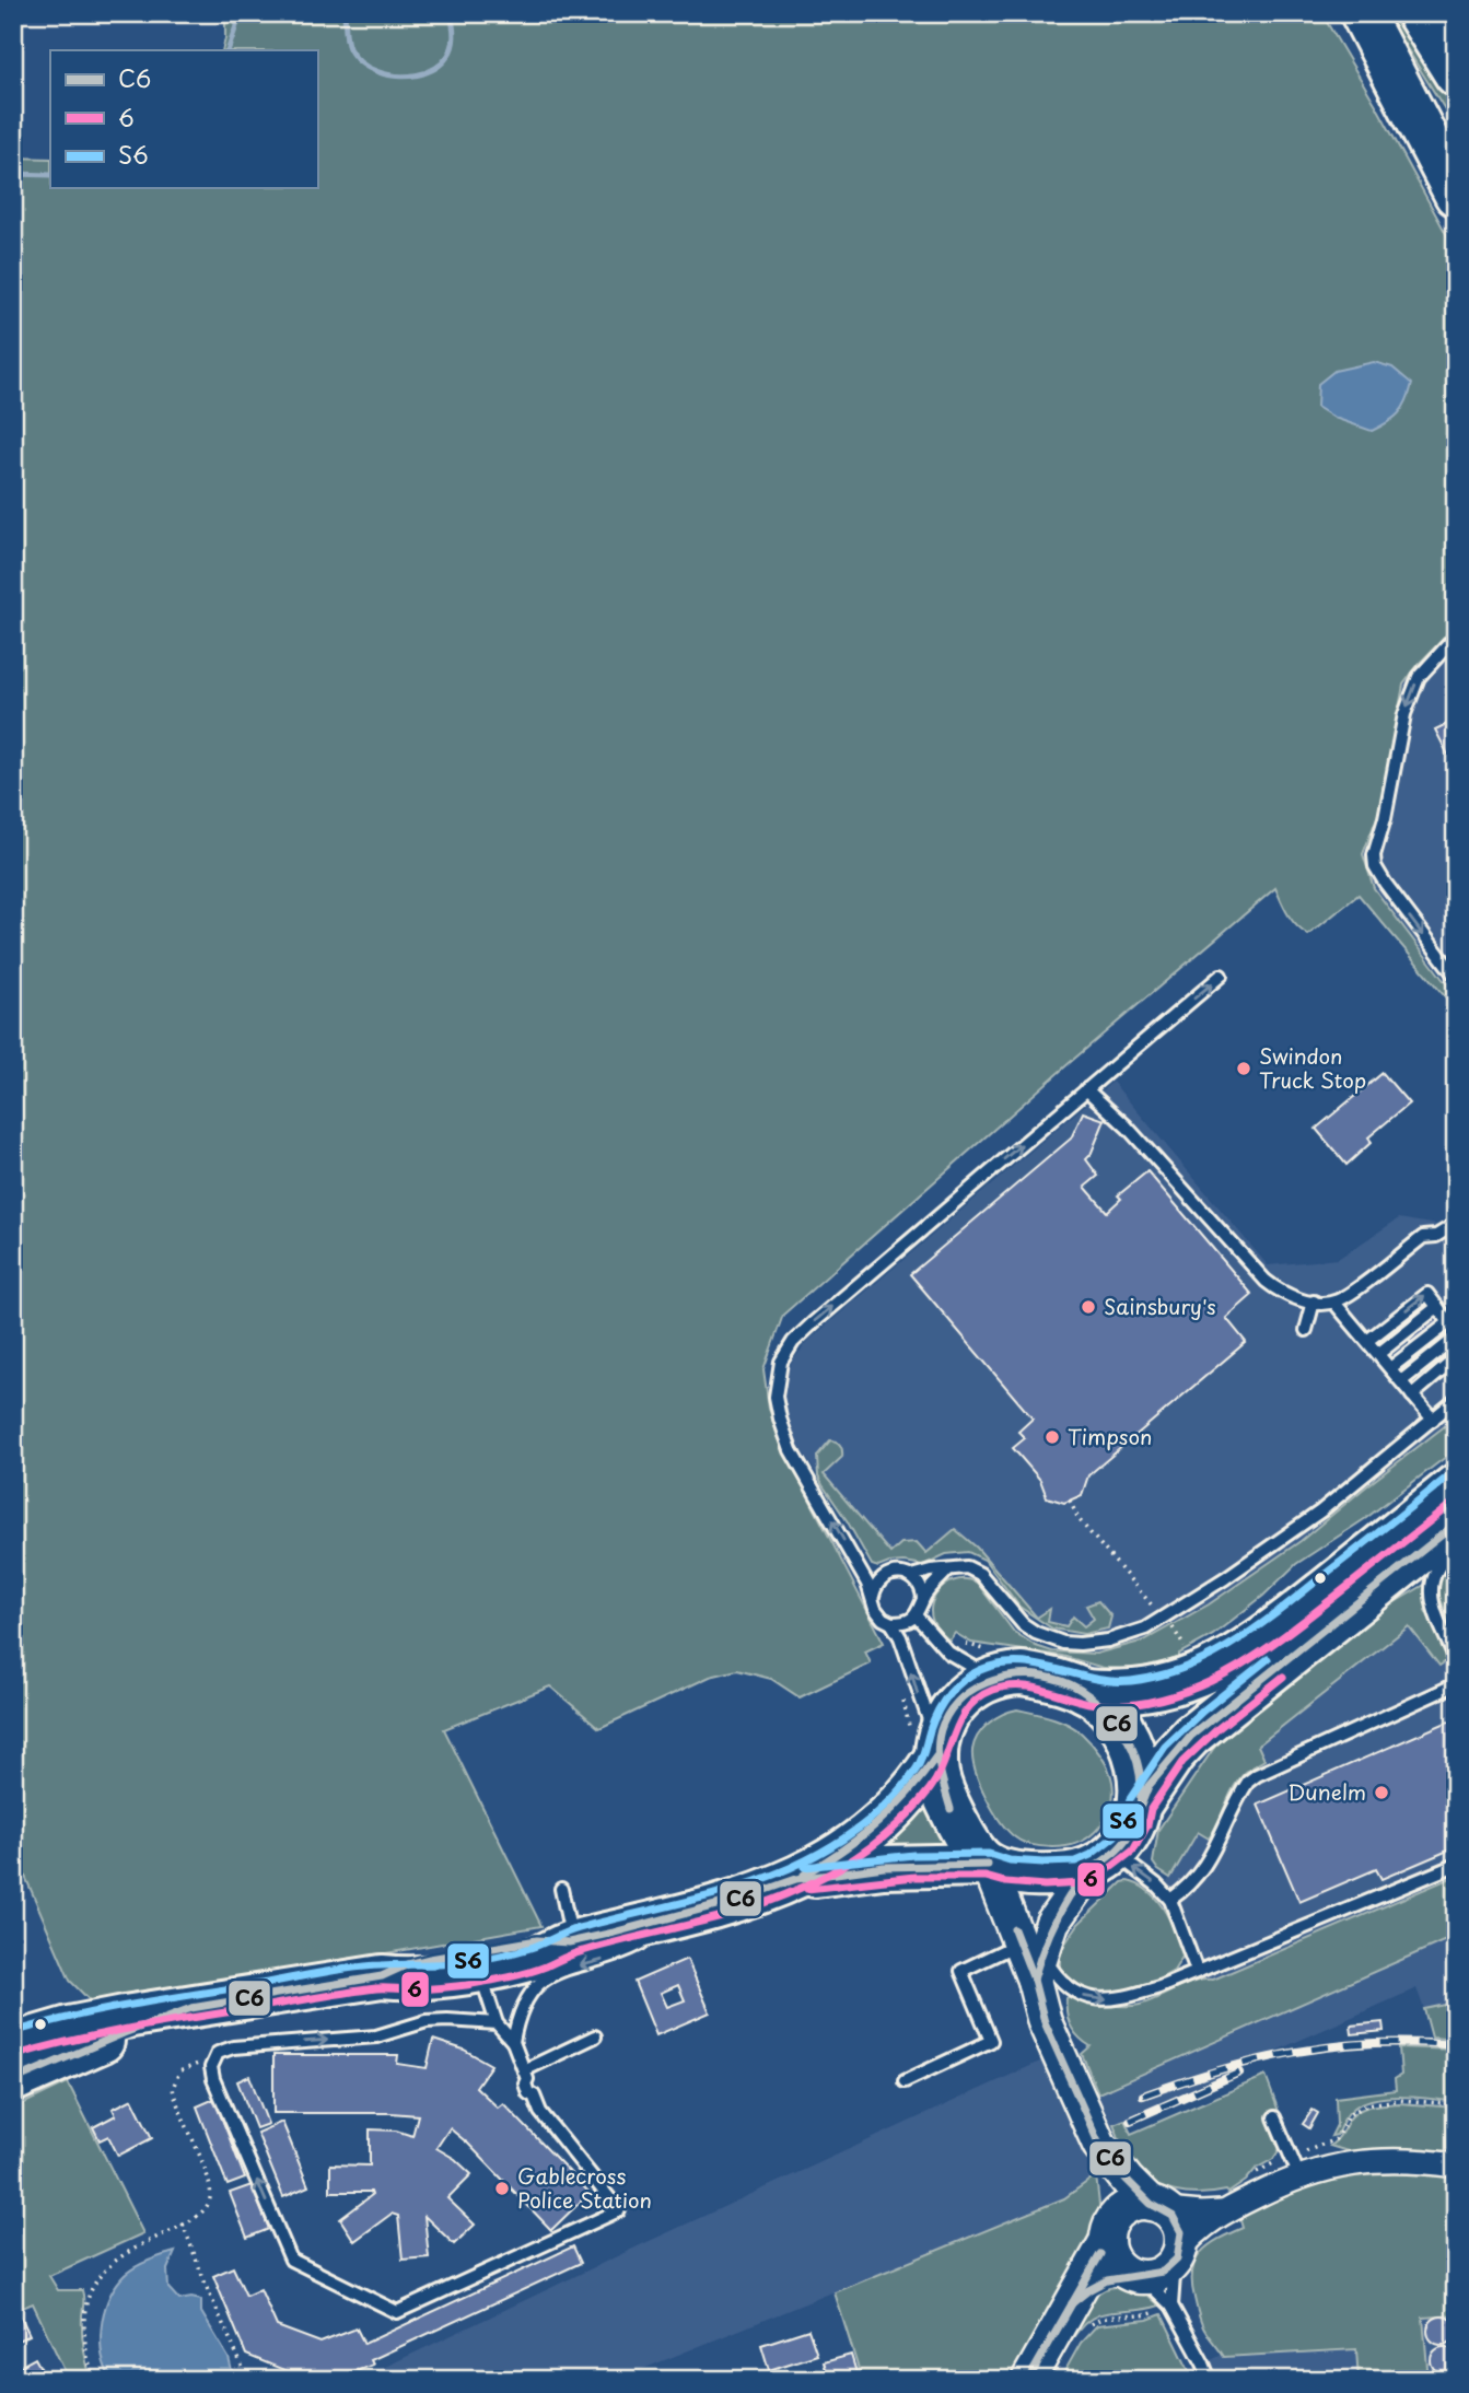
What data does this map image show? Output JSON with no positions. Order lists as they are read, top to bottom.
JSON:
{
  "places": [
    "Swindon Truck Stop",
    "Sainsbury's",
    "Timpson",
    "Dunelm",
    "Gablecross Police Station"
  ],
  "lines": ["transit line S6", "transit line 6", "transit line C6"],
  "legend": ["C6", "6", "S6"]
}
